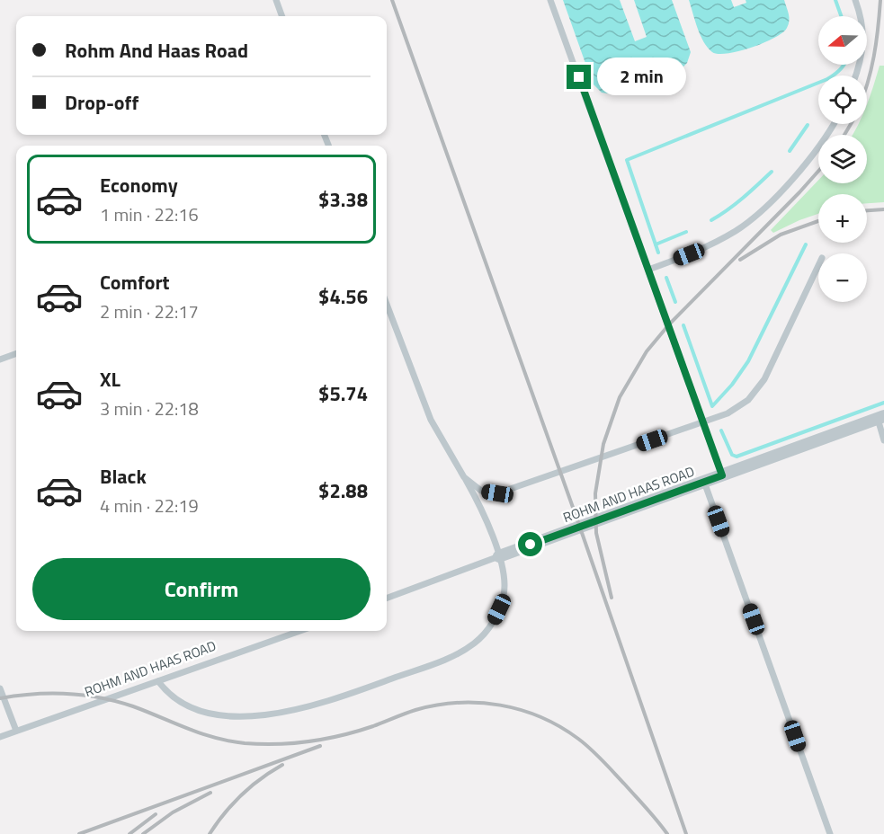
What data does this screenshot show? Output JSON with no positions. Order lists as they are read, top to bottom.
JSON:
{
  "streets": {
    "street": ["ROHM AND HAAS ROAD"]
  },
  "north": "left",
  "page": {
    "map_buttons": ["+", "−"],
    "banner": ["Rohm And Haas Road", "Drop-off"],
    "bubble": "2 min",
    "list": [
      {
        "name": "Economy",
        "note": "1 min · 22:16",
        "value": "$3.38"
      },
      {
        "name": "Comfort",
        "note": "2 min · 22:17",
        "value": "$4.56"
      },
      {
        "name": "XL",
        "note": "3 min · 22:18",
        "value": "$5.74"
      },
      {
        "name": "Black",
        "note": "4 min · 22:19",
        "value": "$2.88"
      }
    ],
    "buttons": "Confirm"
  }
}
